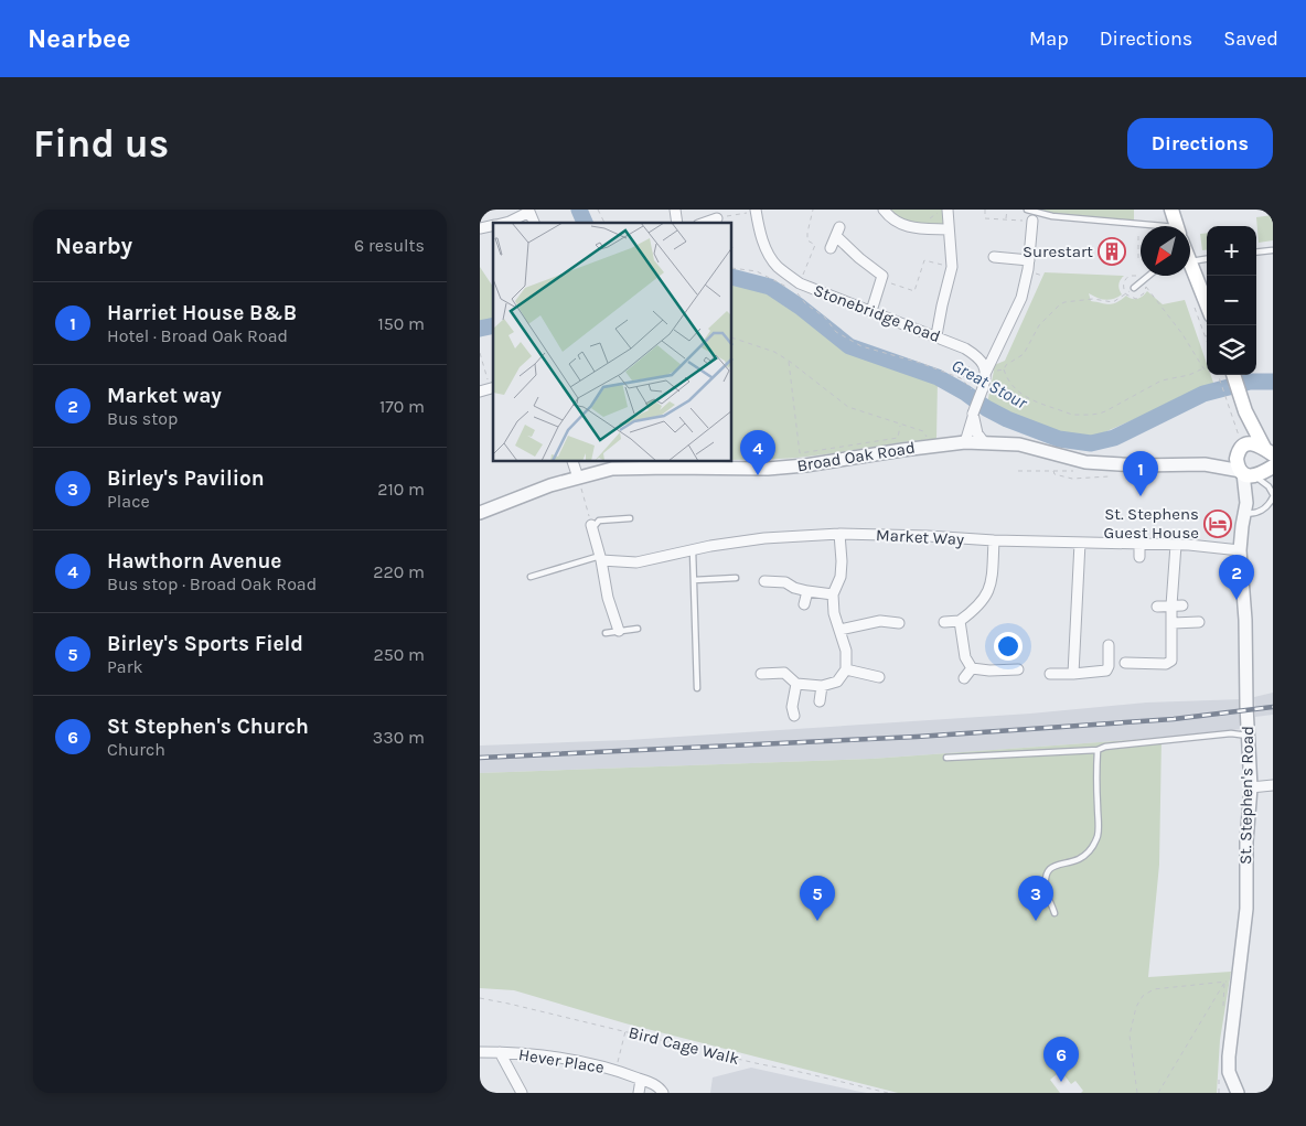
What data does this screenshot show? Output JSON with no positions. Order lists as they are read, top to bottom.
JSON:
{
  "streets": {
    "main road": ["St. Stephen's Road"],
    "street": [
      "Stonebridge Road",
      "Broad Oak Road",
      "Market Way",
      "Hever Place"
    ],
    "path": ["Bird Cage Walk"]
  },
  "crossings": [
    ["Broad Oak Road", "St. Stephen's Road"],
    ["Market Way", "St. Stephen's Road"]
  ],
  "water": ["Great Stour"],
  "places": {
    "building": ["Surestart"],
    "hotel": ["St. Stephens Guest House"]
  },
  "north": "bottom left",
  "page": {
    "header": "Nearbee",
    "nav": ["Map", "Directions", "Saved"],
    "buttons": "Directions",
    "title": "Find us",
    "heading": ["Nearby", "6 results"],
    "map_buttons": ["+", "−"],
    "list": [
      {
        "mark": "1",
        "name": "Harriet House B&B",
        "note": "Hotel · Broad Oak Road",
        "value": "150 m"
      },
      {
        "mark": "2",
        "name": "Market way",
        "note": "Bus stop",
        "value": "170 m"
      },
      {
        "mark": "3",
        "name": "Birley's Pavilion",
        "note": "Place",
        "value": "210 m"
      },
      {
        "mark": "4",
        "name": "Hawthorn Avenue",
        "note": "Bus stop · Broad Oak Road",
        "value": "220 m"
      },
      {
        "mark": "5",
        "name": "Birley's Sports Field",
        "note": "Park",
        "value": "250 m"
      },
      {
        "mark": "6",
        "name": "St Stephen's Church",
        "note": "Church",
        "value": "330 m"
      }
    ],
    "pins": [
      "4",
      "1",
      "2",
      "3",
      "5",
      "6"
    ]
  }
}
